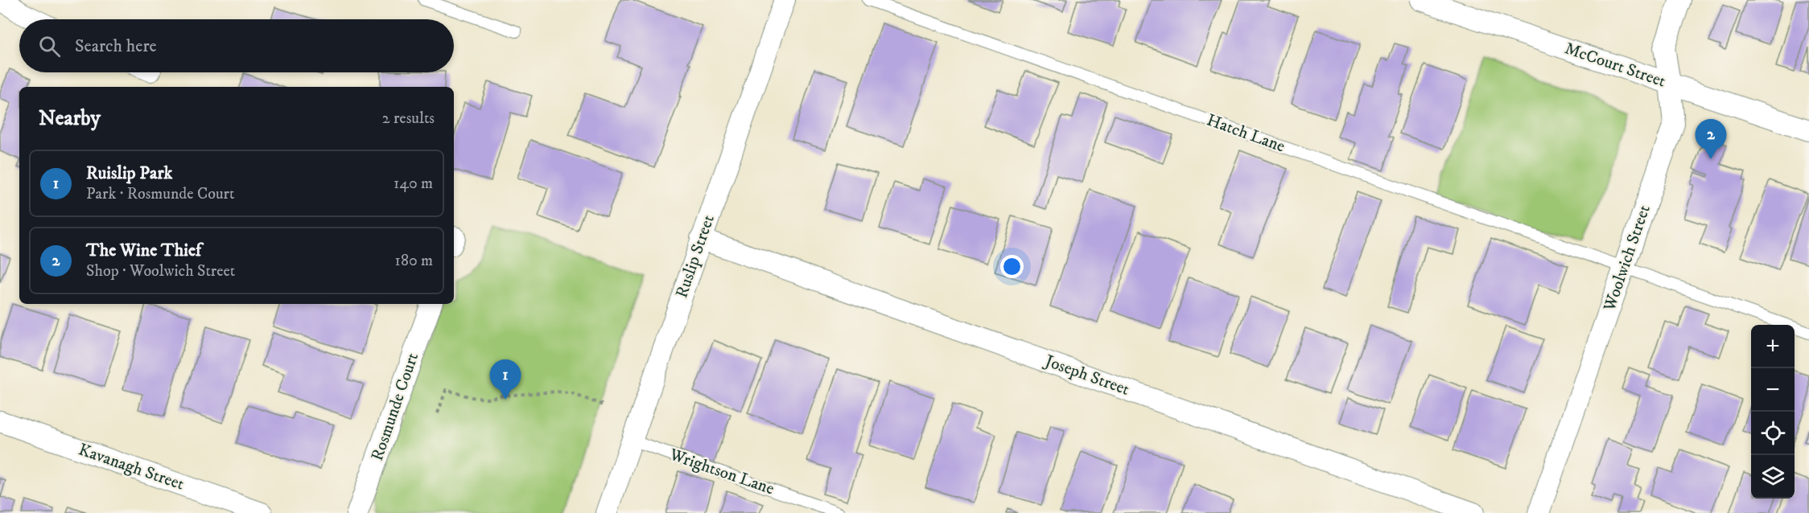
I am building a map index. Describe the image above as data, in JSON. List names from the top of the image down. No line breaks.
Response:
{"streets":{"street":["McCourt Street","Ruslip Street","Woolwich Street","Joseph Street","Rosmunde Court","Kavanagh Street"],"lane":["Hatch Lane","Wrightson Lane"]},"crossings":[["McCourt Street","Woolwich Street"],["Hatch Lane","Woolwich Street"],["Ruslip Street","Joseph Street"],["Ruslip Street","Wrightson Lane"]],"page":{"search":"Search here","heading":["Nearby","2 results"],"pins":["2","1"],"list":[{"mark":"1","name":"Ruislip Park","note":"Park · Rosmunde Court","value":"140 m"},{"mark":"2","name":"The Wine Thief","note":"Shop · Woolwich Street","value":"180 m"}],"map_buttons":["+","−"]}}
